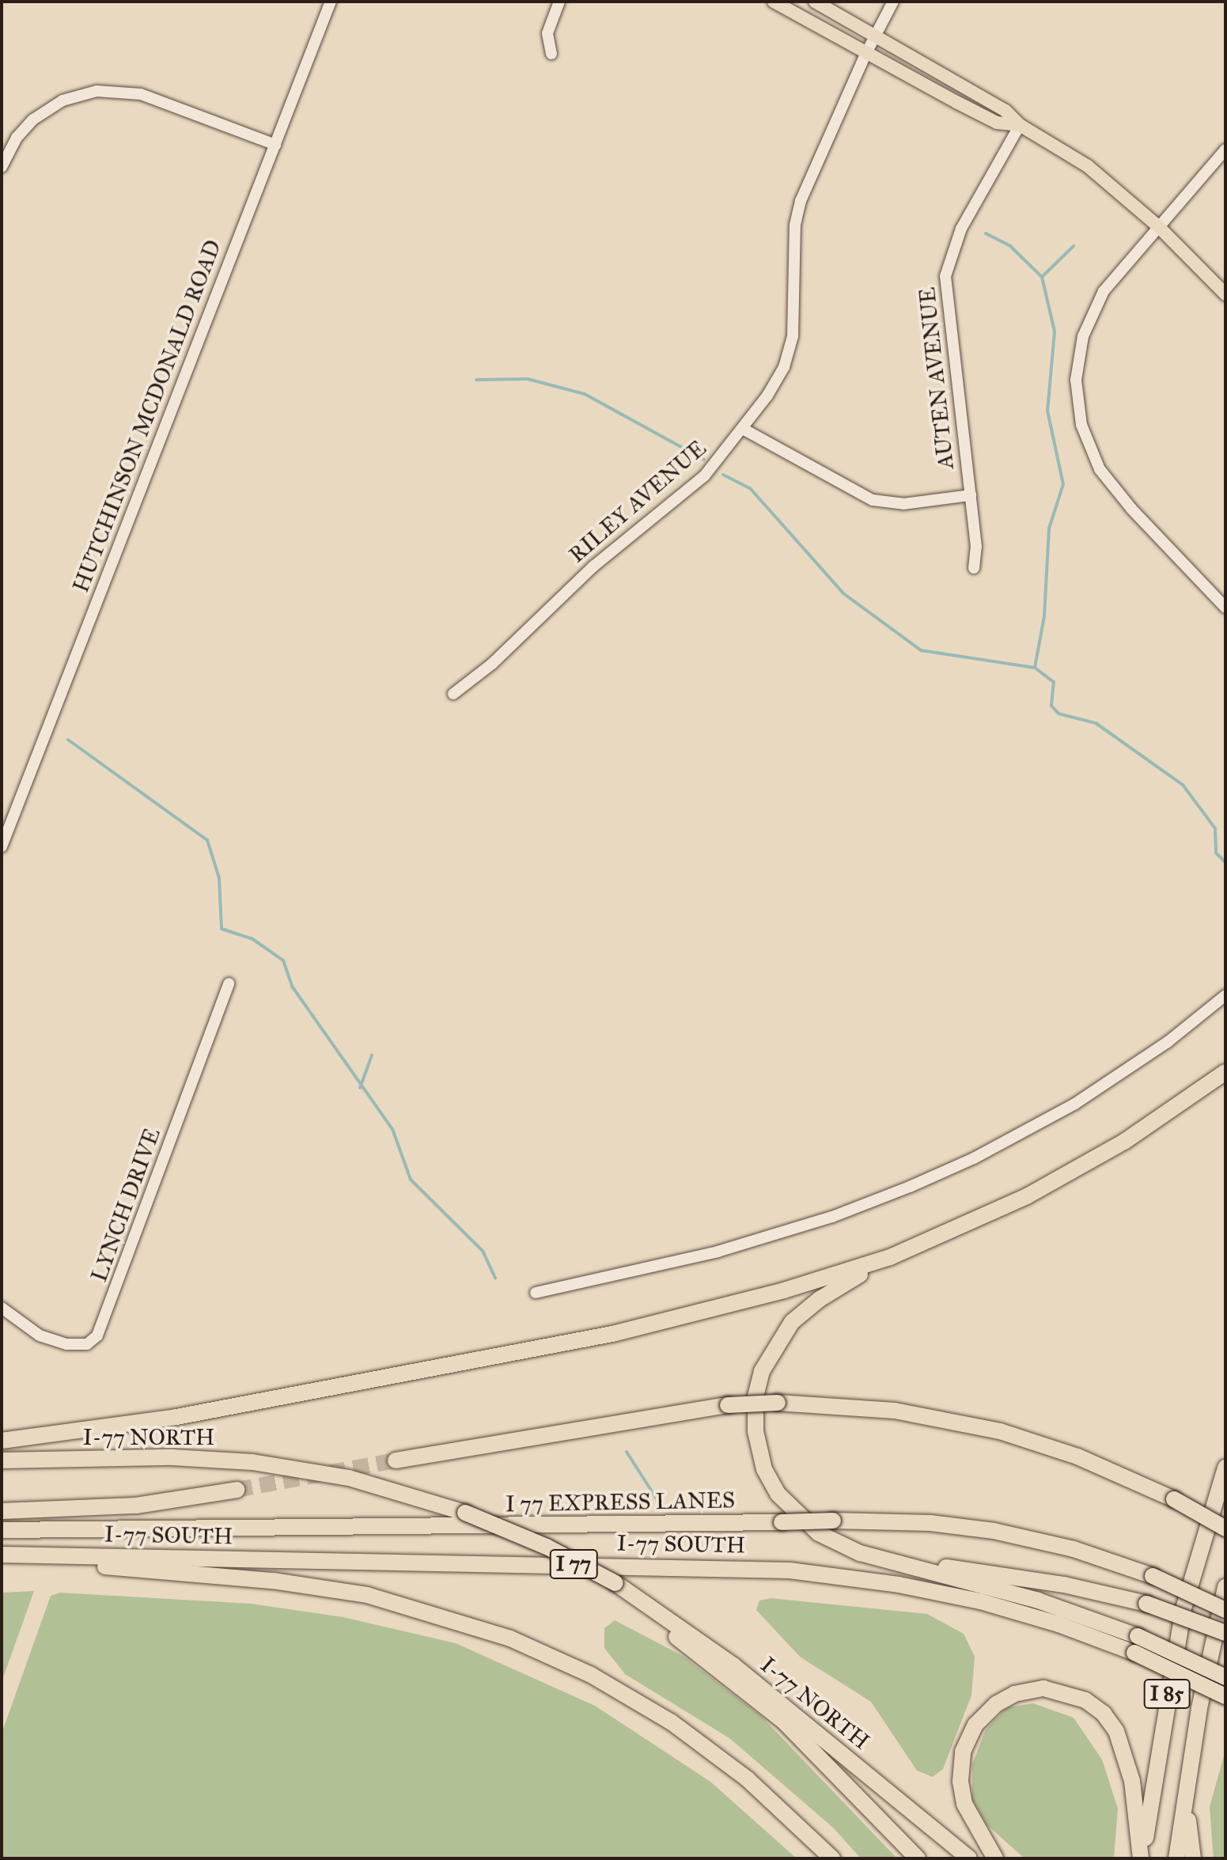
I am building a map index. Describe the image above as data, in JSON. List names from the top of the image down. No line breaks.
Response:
{"streets":{"highway":["I-77 NORTH","I 77 EXPRESS LANES","I-77 SOUTH","I 77","I 85"],"street":["AUTEN AVENUE","HUTCHINSON MCDONALD ROAD","RILEY AVENUE","LYNCH DRIVE"]}}
